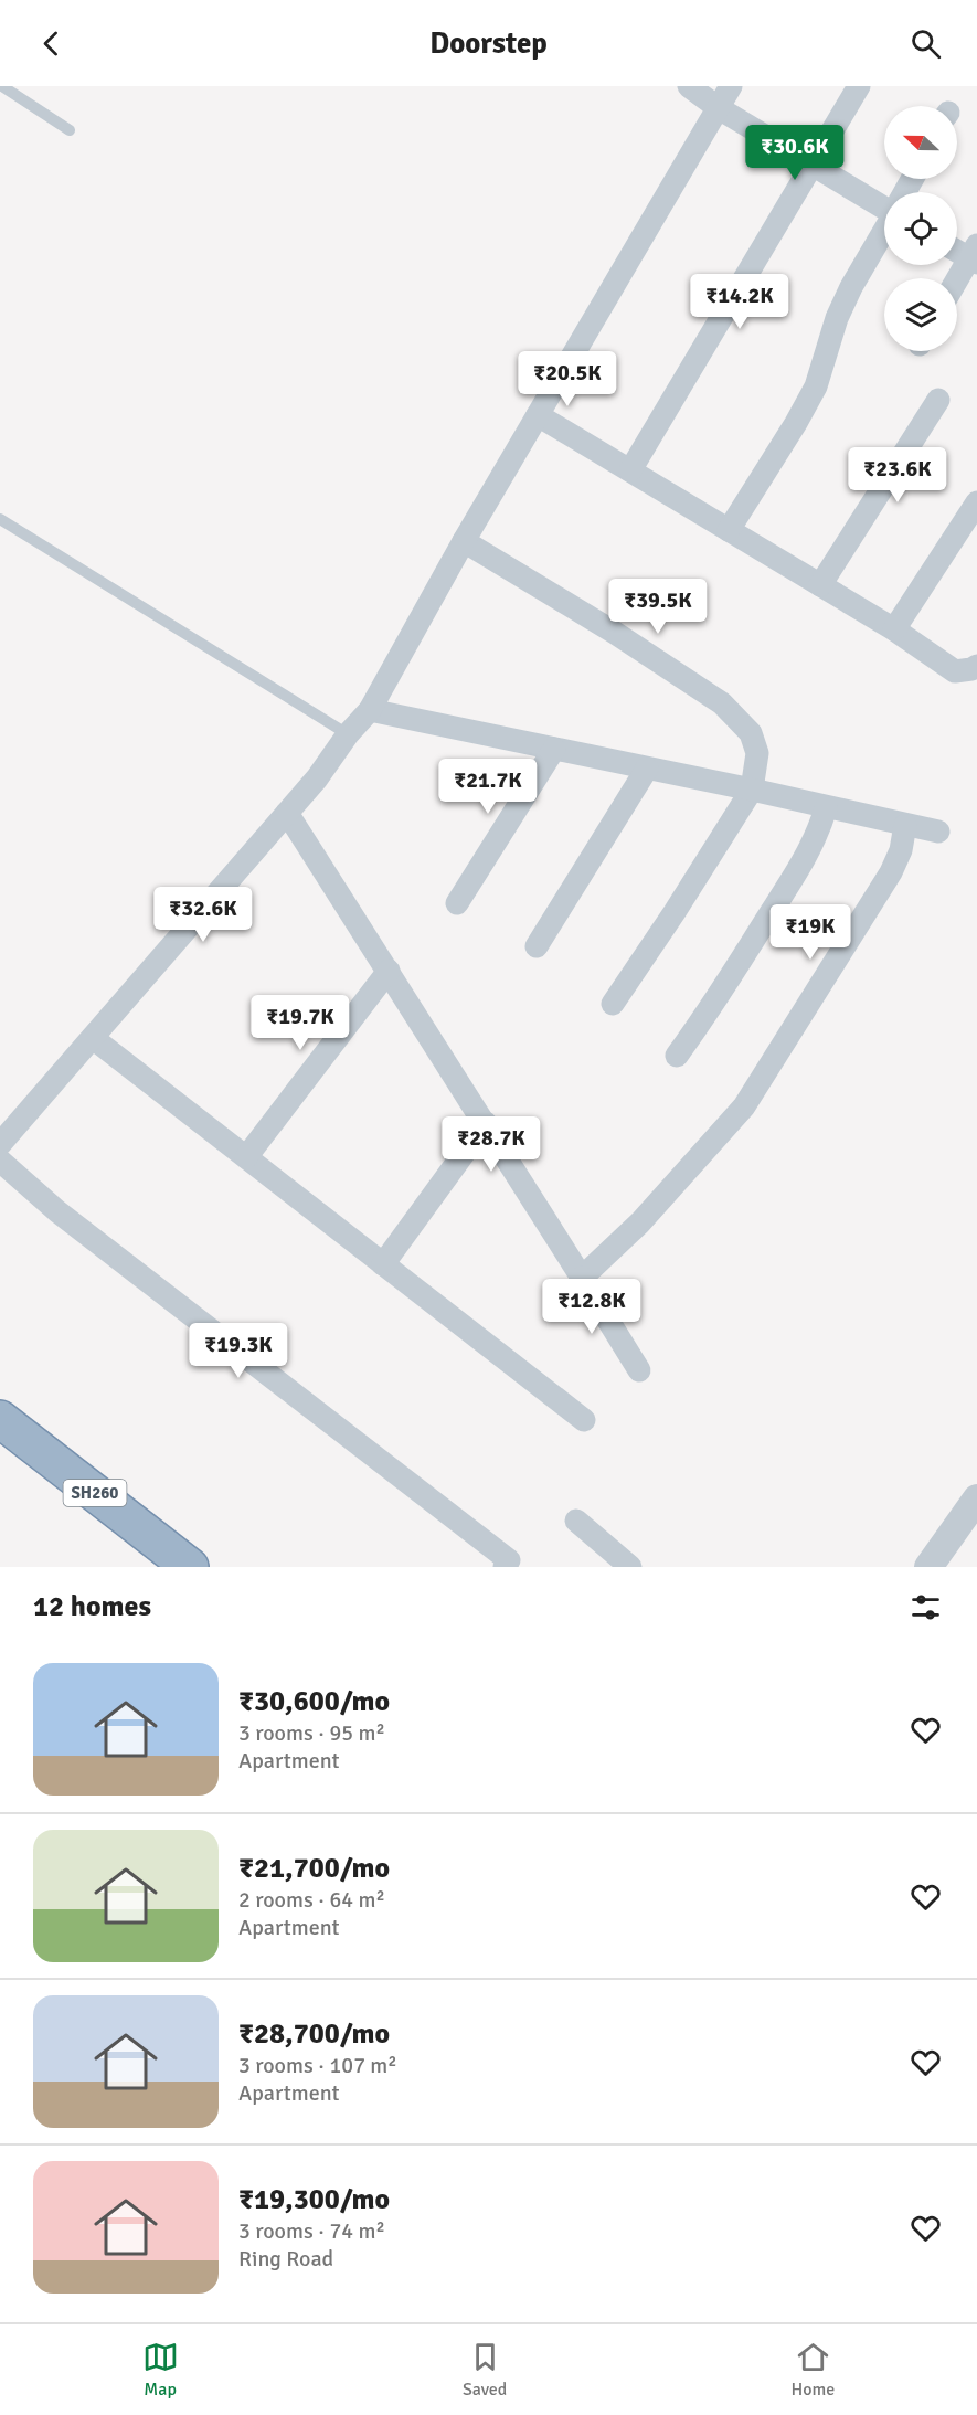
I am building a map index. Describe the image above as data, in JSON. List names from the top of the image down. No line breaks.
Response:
{"streets":{"highway":["SH260"]},"north":"left","page":{"header":"Doorstep","price":["₹30.6K","₹14.2K","₹20.5K","₹23.6K","₹39.5K","₹21.7K","₹32.6K","₹19K","₹19.7K","₹28.7K","₹12.8K","₹19.3K"],"heading":"12 homes","list":[{"name":"₹30,600/mo","note":"3 rooms · 95 m² · Apartment"},{"name":"₹21,700/mo","note":"2 rooms · 64 m² · Apartment"},{"name":"₹28,700/mo","note":"3 rooms · 107 m² · Apartment"},{"name":"₹19,300/mo","note":"3 rooms · 74 m² · Ring Road"}],"tabs":["Map","Saved","Home"]}}
